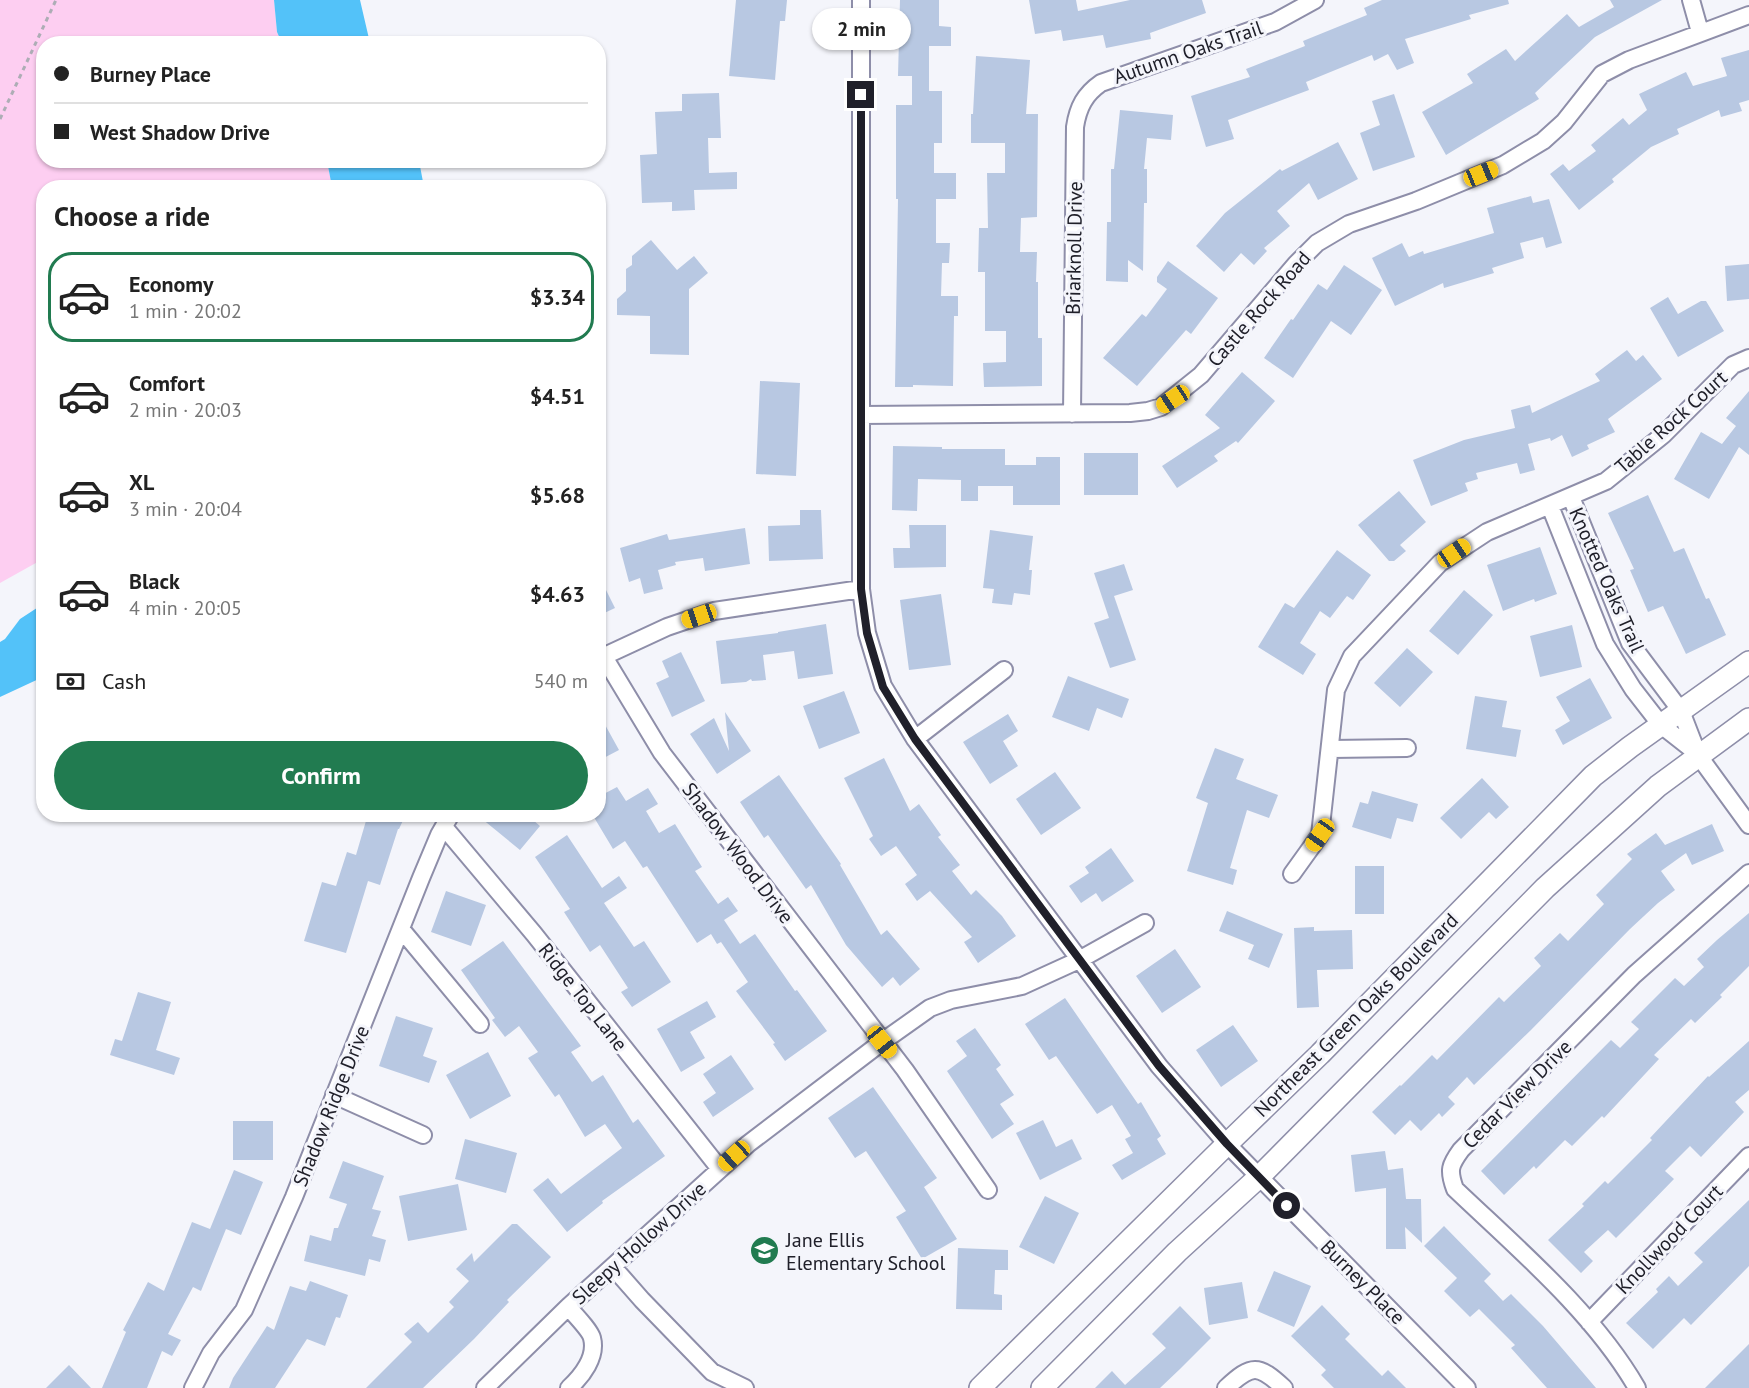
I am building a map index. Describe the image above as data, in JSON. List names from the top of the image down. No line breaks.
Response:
{"streets":{"main road":["Northeast Green Oaks Boulevard"],"street":["Autumn Oaks Trail","Briarknoll Drive","Castle Rock Road","Table Rock Court","Knotted Oaks Trail","Shadow Wood Drive","Ridge Top Lane","Cedar View Drive","Shadow Ridge Drive","Knollwood Court","Sleepy Hollow Drive","Burney Place"]},"crossings":[["Autumn Oaks Trail","Briarknoll Drive"],["Briarknoll Drive","Castle Rock Road"],["Castle Rock Road","Burney Place"],["Table Rock Court","Knotted Oaks Trail"],["Knotted Oaks Trail","Northeast Green Oaks Boulevard"],["Shadow Wood Drive","Sleepy Hollow Drive"],["Ridge Top Lane","Sleepy Hollow Drive"],["Northeast Green Oaks Boulevard","Burney Place"],["Cedar View Drive","Knollwood Court"],["Sleepy Hollow Drive","Burney Place"]],"places":{"school or university":["Jane Ellis Elementary School"]},"page":{"bubble":"2 min","banner":["Burney Place","West Shadow Drive"],"heading":"Choose a ride","list":[{"name":"Economy","note":"1 min · 20:02","value":"$3.34"},{"name":"Comfort","note":"2 min · 20:03","value":"$4.51"},{"name":"XL","note":"3 min · 20:04","value":"$5.68"},{"name":"Black","note":"4 min · 20:05","value":"$4.63"}],"pay":["Cash","540 m"],"buttons":"Confirm"}}
